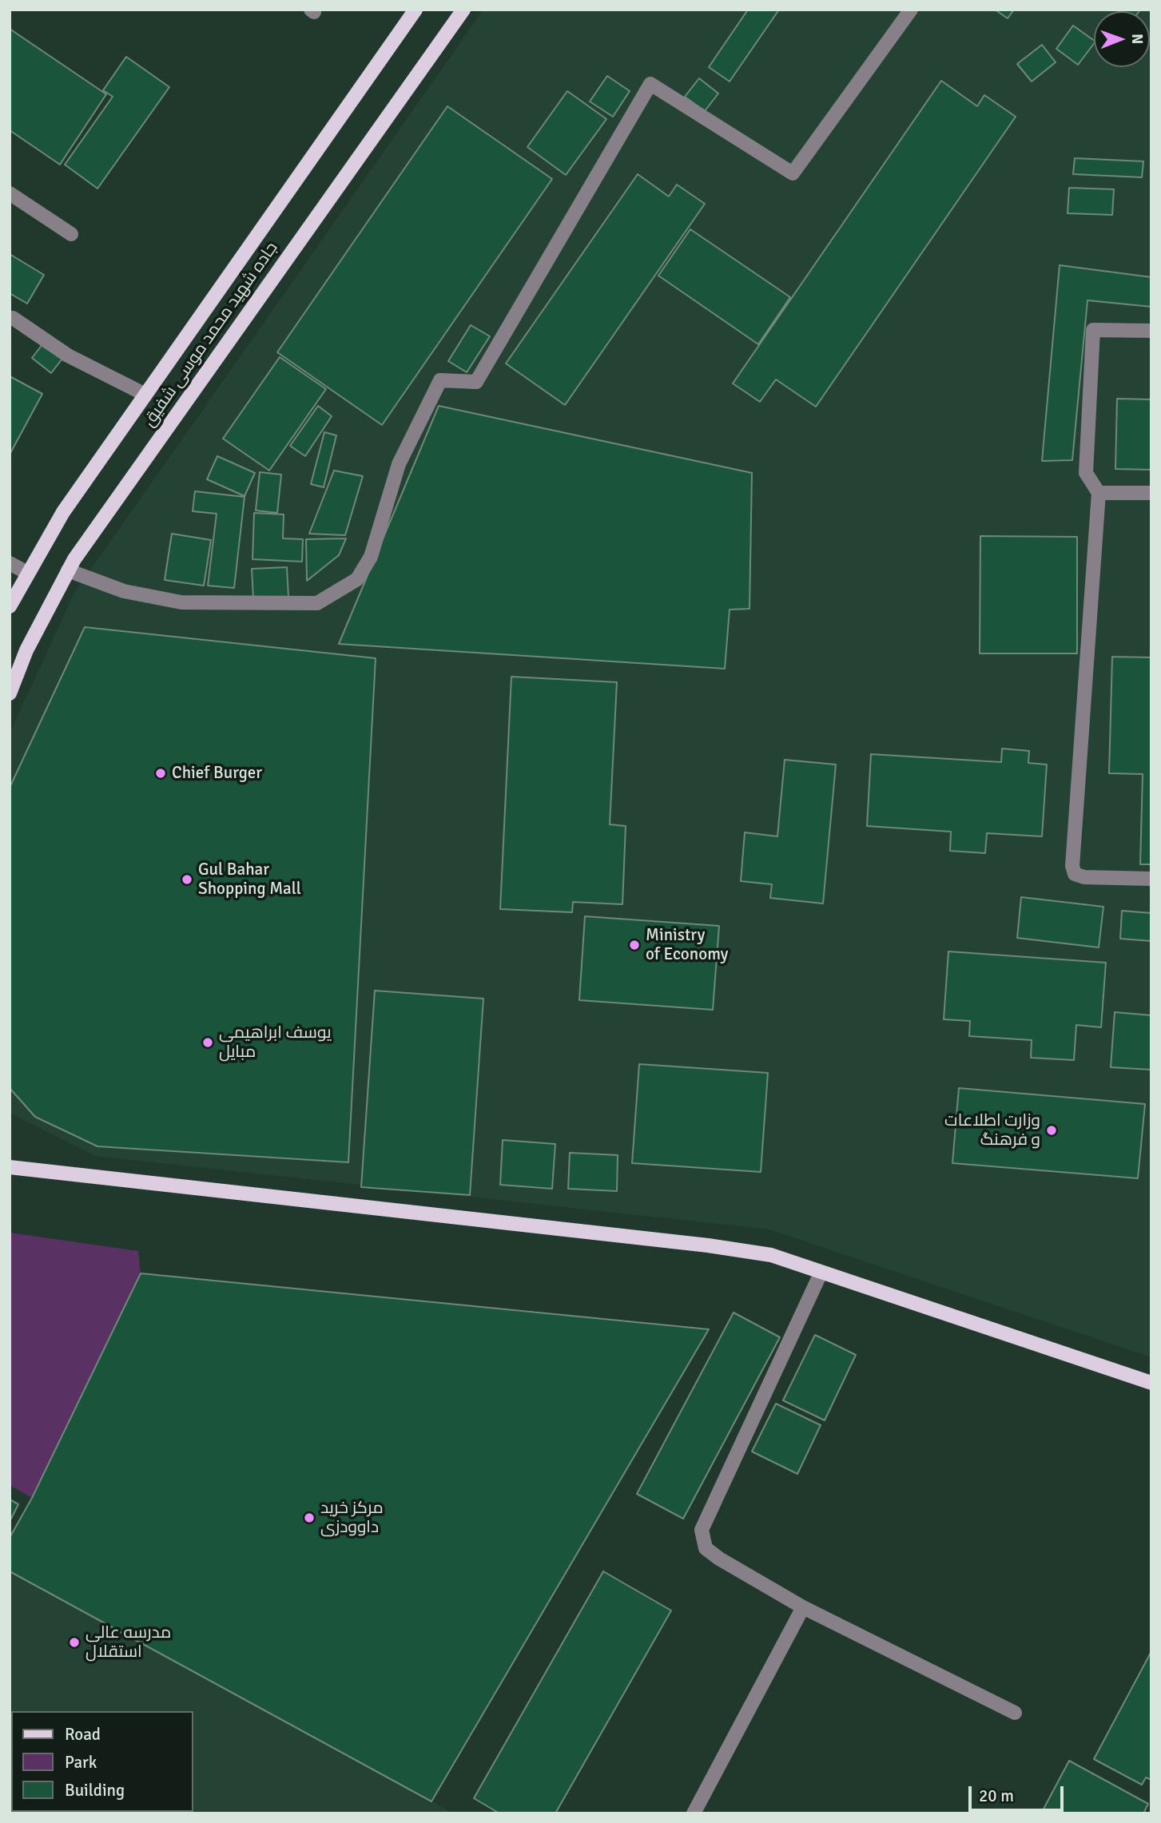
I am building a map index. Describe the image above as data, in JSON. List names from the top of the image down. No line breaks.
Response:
{"streets":{"main road":["جاده شهید محمد موسی شفیق"]},"places":["Chief Burger","Gul Bahar Shopping Mall","Ministry of Economy","یوسف ابراهیمی مبایل","وزارت اطلاعات و فرهنگ","مرکز خرید داوودزی","مدرسه عالی استقلال"],"legend":["Road","Park","Building"],"scale_bar":"20 m","north":"right"}
